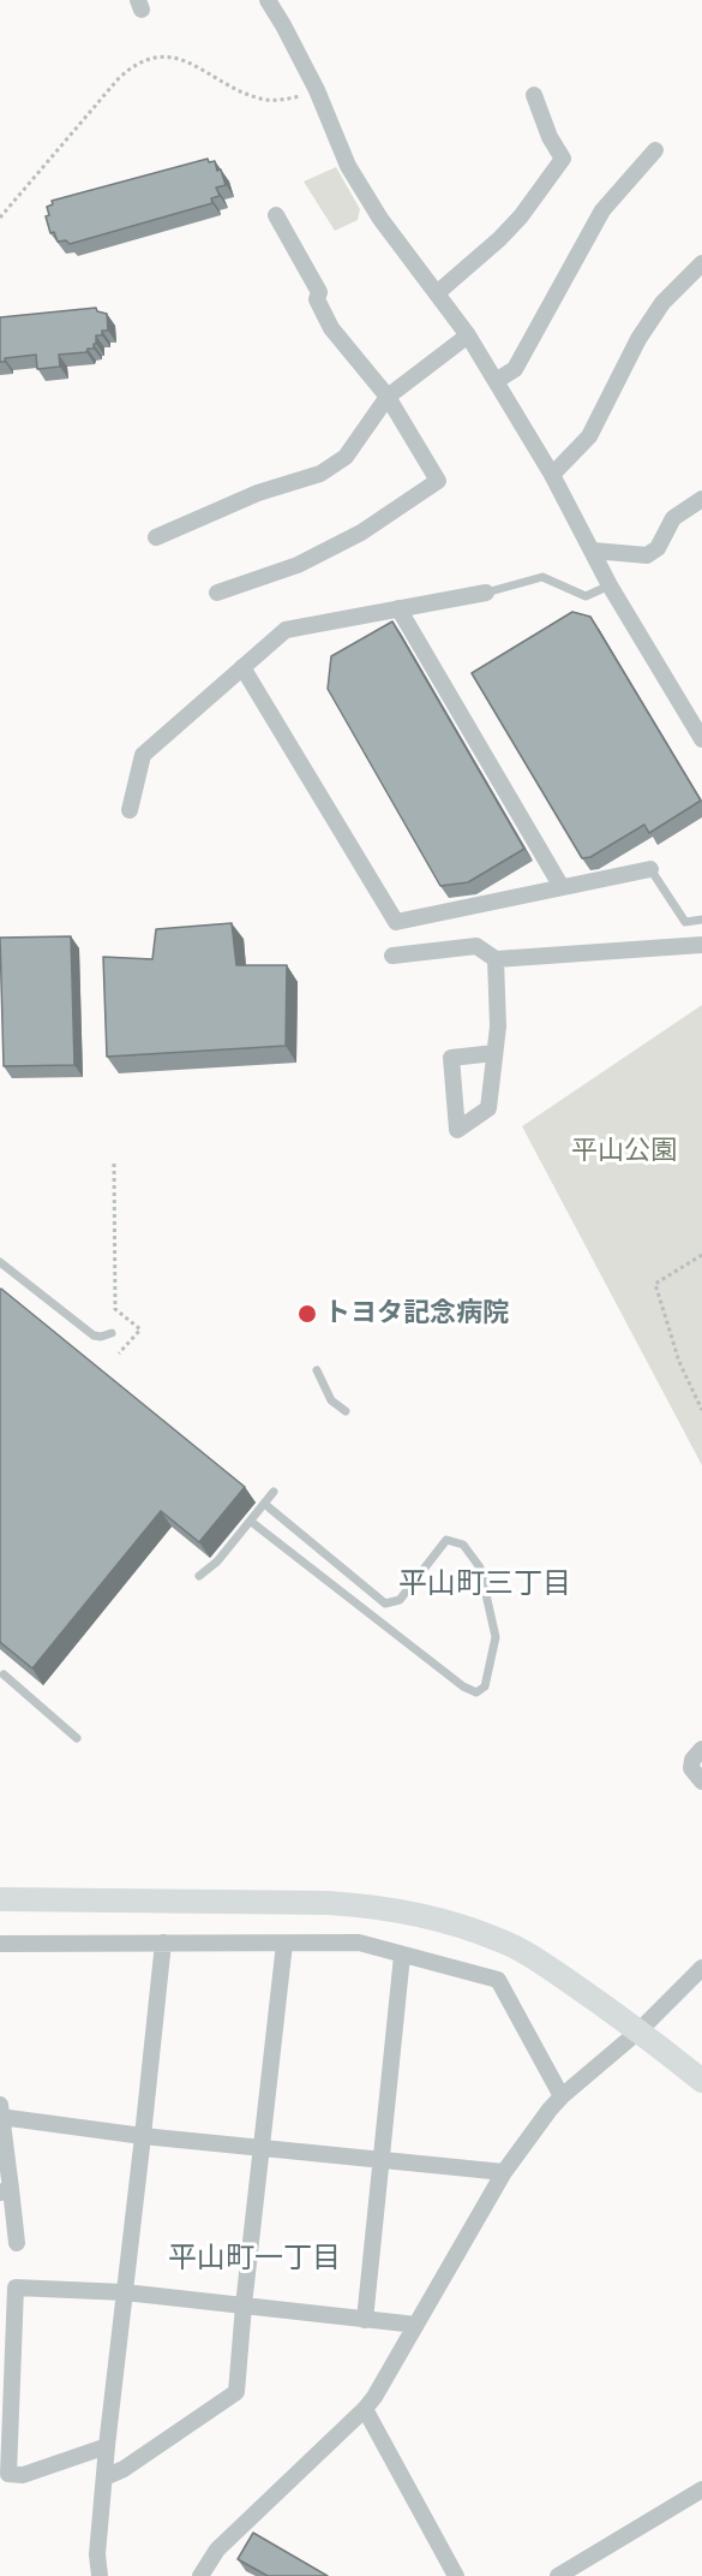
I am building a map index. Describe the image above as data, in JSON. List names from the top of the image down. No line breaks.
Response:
{"districts":["平山町三丁目","平山町一丁目"],"parks":["平山公園"],"places":["トヨタ記念病院"]}
